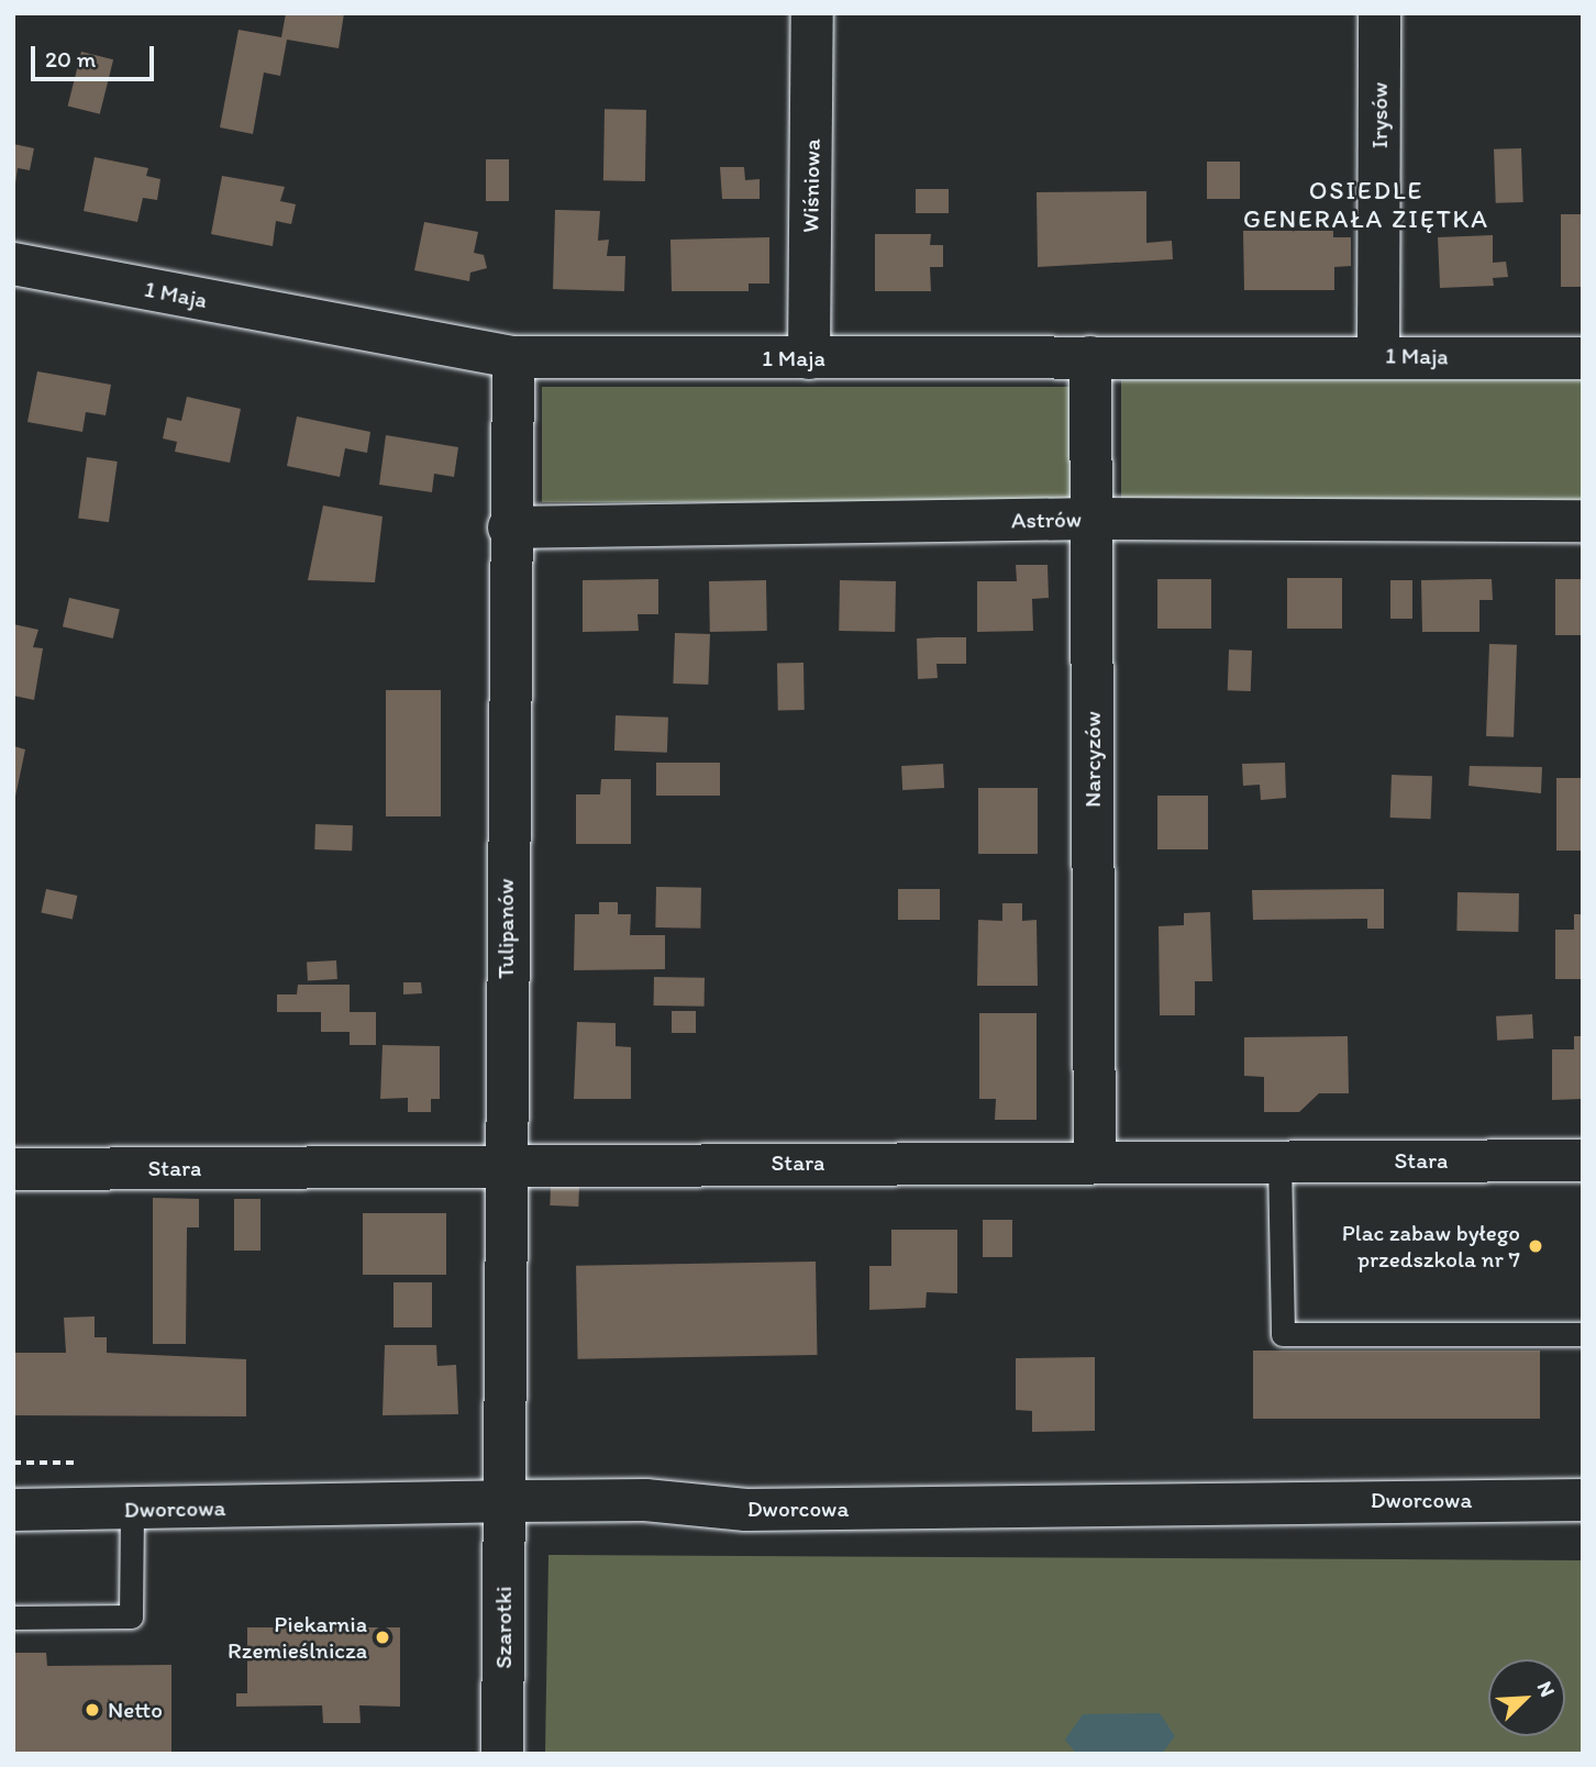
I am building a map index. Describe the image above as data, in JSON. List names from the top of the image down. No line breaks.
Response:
{"streets":{"street":["Irysów","Wiśniowa","1 Maja","Astrów","Narcyzów","Tulipanów","Stara","Dworcowa","Szarotki"]},"crossings":[["Irysów","1 Maja"],["Wiśniowa","1 Maja"],["1 Maja","Narcyzów"],["1 Maja","Tulipanów"],["Astrów","Narcyzów"],["Astrów","Tulipanów"],["Narcyzów","Stara"],["Tulipanów","Stara"],["Tulipanów","Dworcowa"],["Tulipanów","Szarotki"],["Dworcowa","Szarotki"]],"districts":["OSIEDLE GENERAŁA ZIĘTKA"],"places":["Plac zabaw byłego przedszkola nr 7","Piekarnia Rzemieślnicza","Netto"],"scale_bar":"20 m","north":"top right"}
